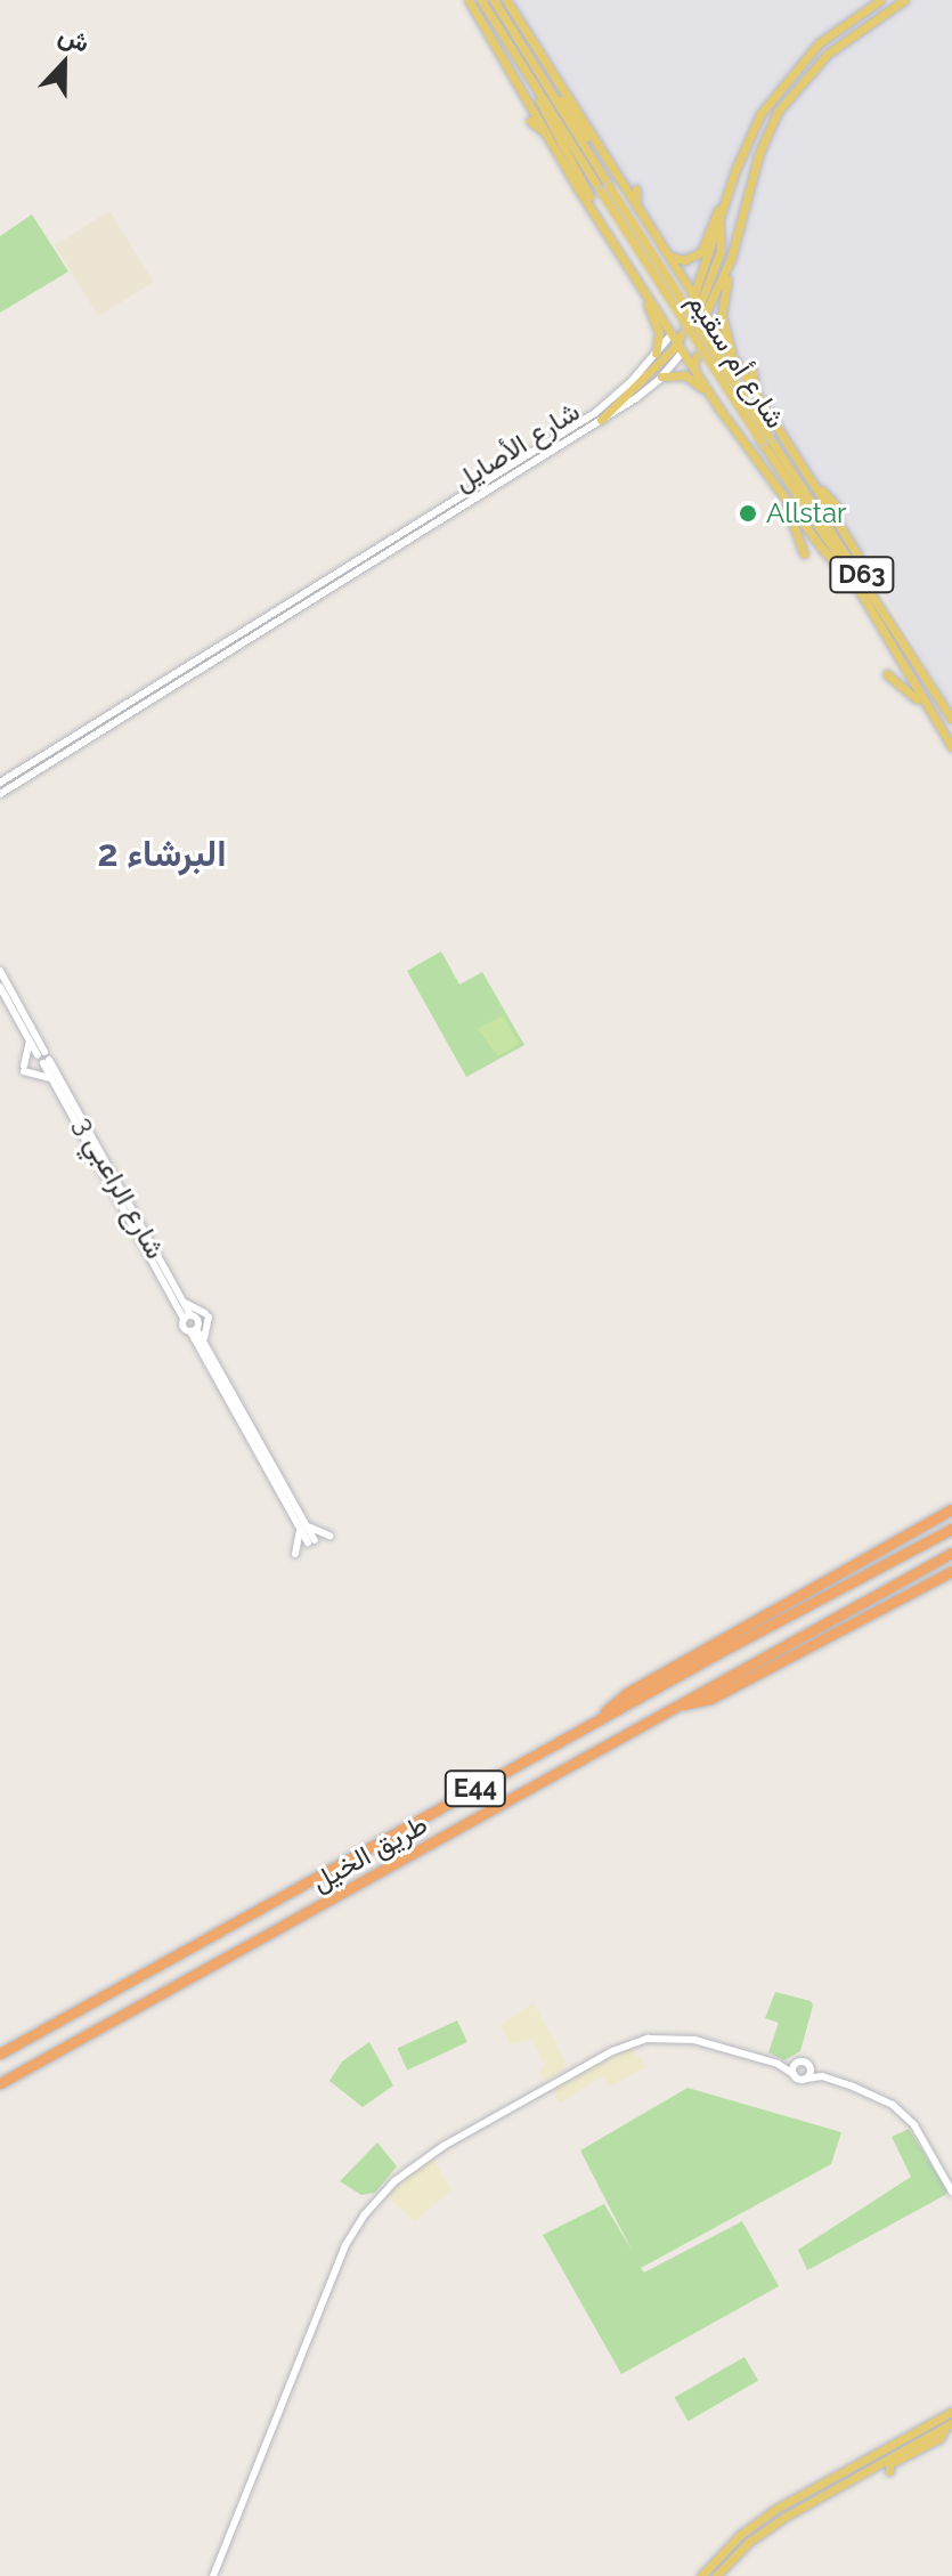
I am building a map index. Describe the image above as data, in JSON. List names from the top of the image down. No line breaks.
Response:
{"streets":{"highway":["E44","طريق الخيل"],"main road":["شارع أم سقيم","شارع الأصايل","D63"],"street":["شارع الراعبي 3"]},"districts":["البرشاء 2"],"places":["Allstar"],"north":"top"}
